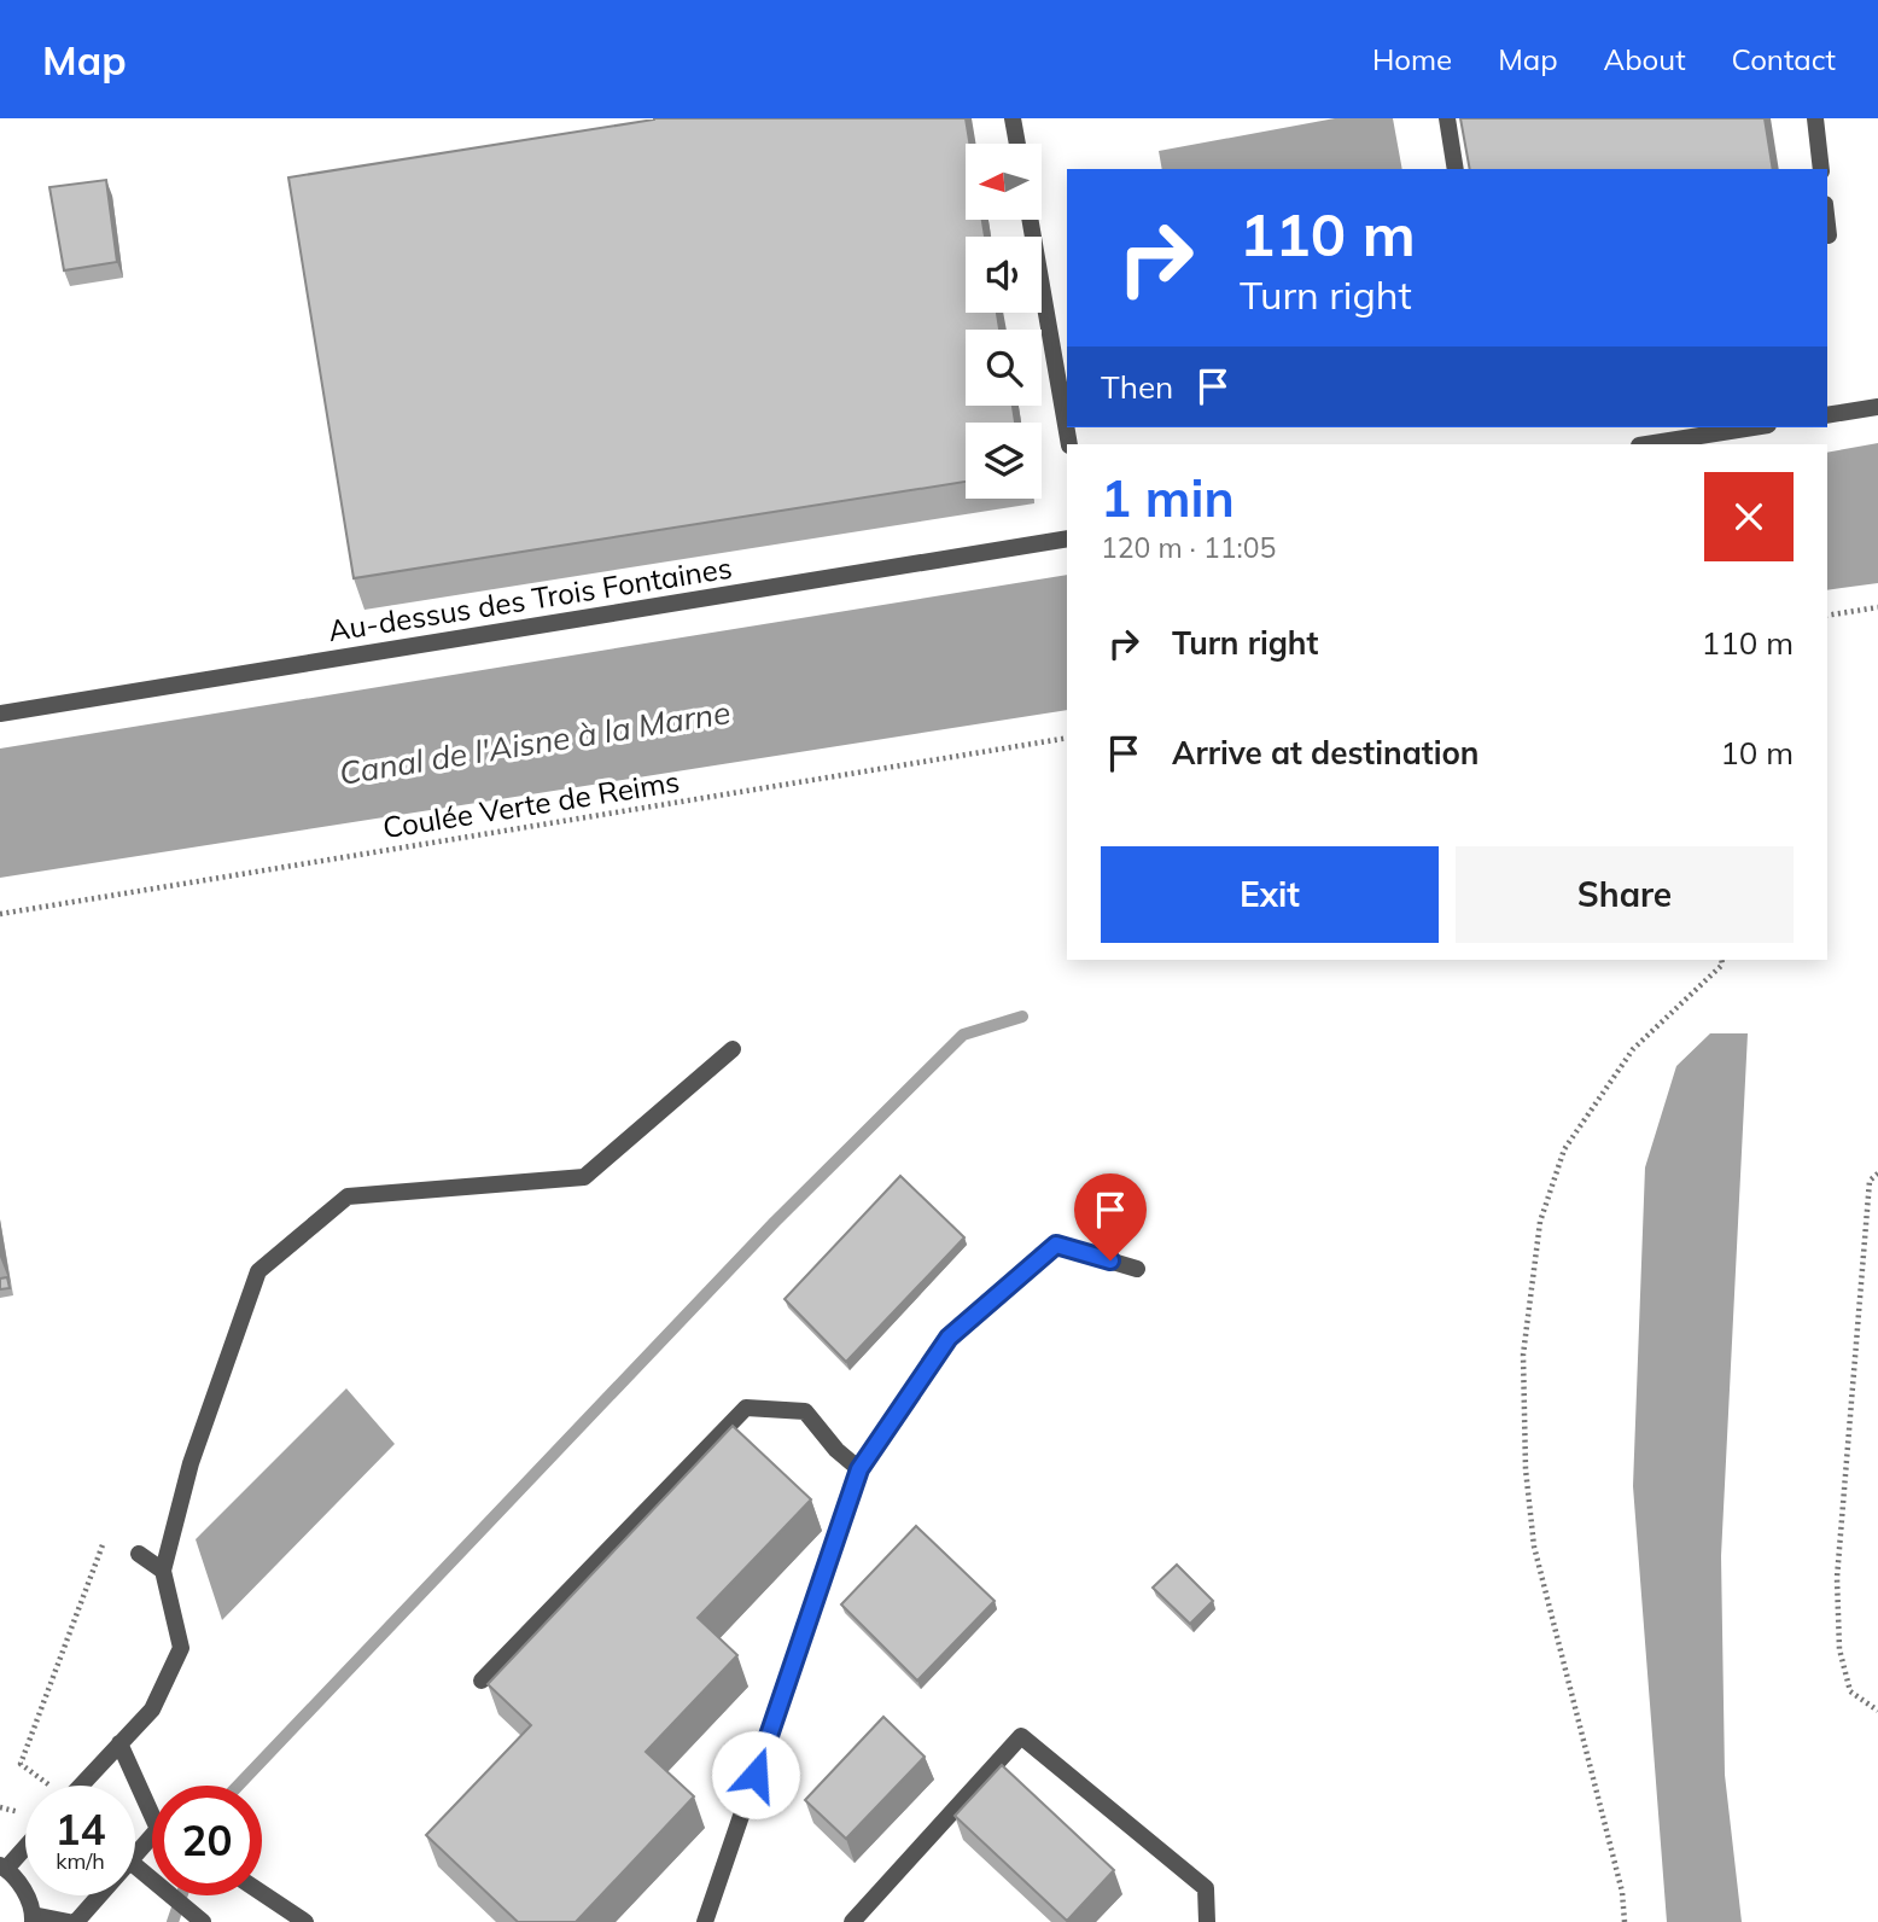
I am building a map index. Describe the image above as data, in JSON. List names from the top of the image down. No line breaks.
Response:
{"streets":{"street":["Au-dessus des Trois Fontaines"],"path":["Coulée Verte de Reims"]},"water":["Canal de l'Aisne à la Marne"],"north":"left","page":{"header":"Map","nav":["Home","Map","About","Contact"],"turn":["110 m","Turn right"],"then":"Then","heading":["1 min","120 m · 11:05"],"list":[{"name":"Turn right","value":"110 m"},{"name":"Arrive at destination","value":"10 m"}],"buttons":["Exit","Share"],"speed":"14 km/h","limit":"20"}}
